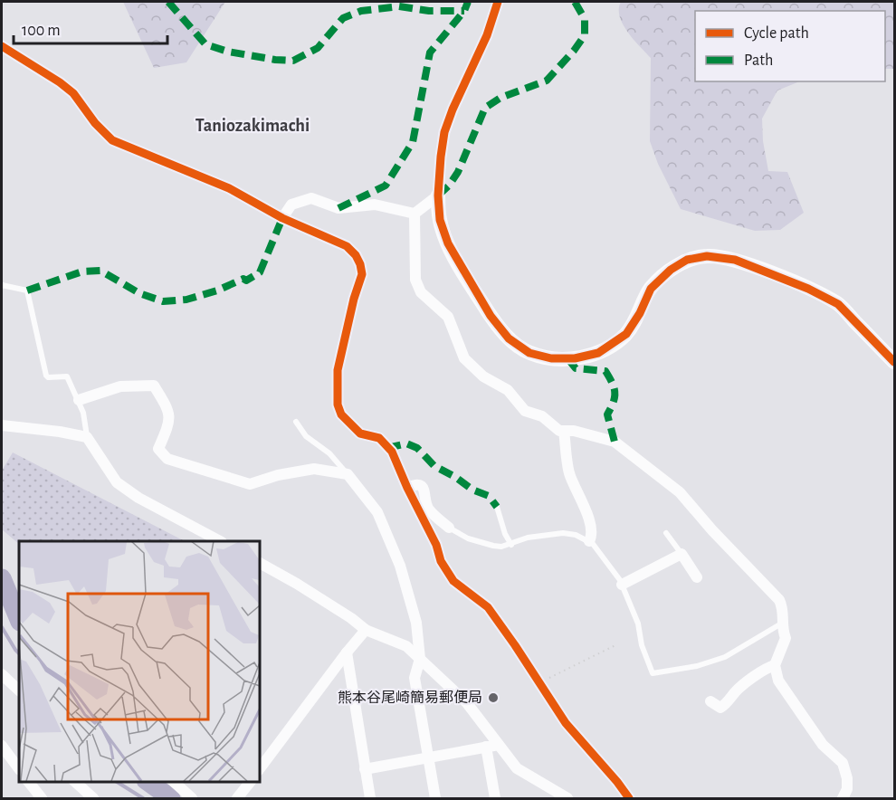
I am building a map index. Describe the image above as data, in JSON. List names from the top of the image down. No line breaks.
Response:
{"districts":["Taniozakimachi"],"places":["熊本谷尾崎簡易郵便局"],"legend":["Cycle path","Path"],"scale_bar":"100 m"}
